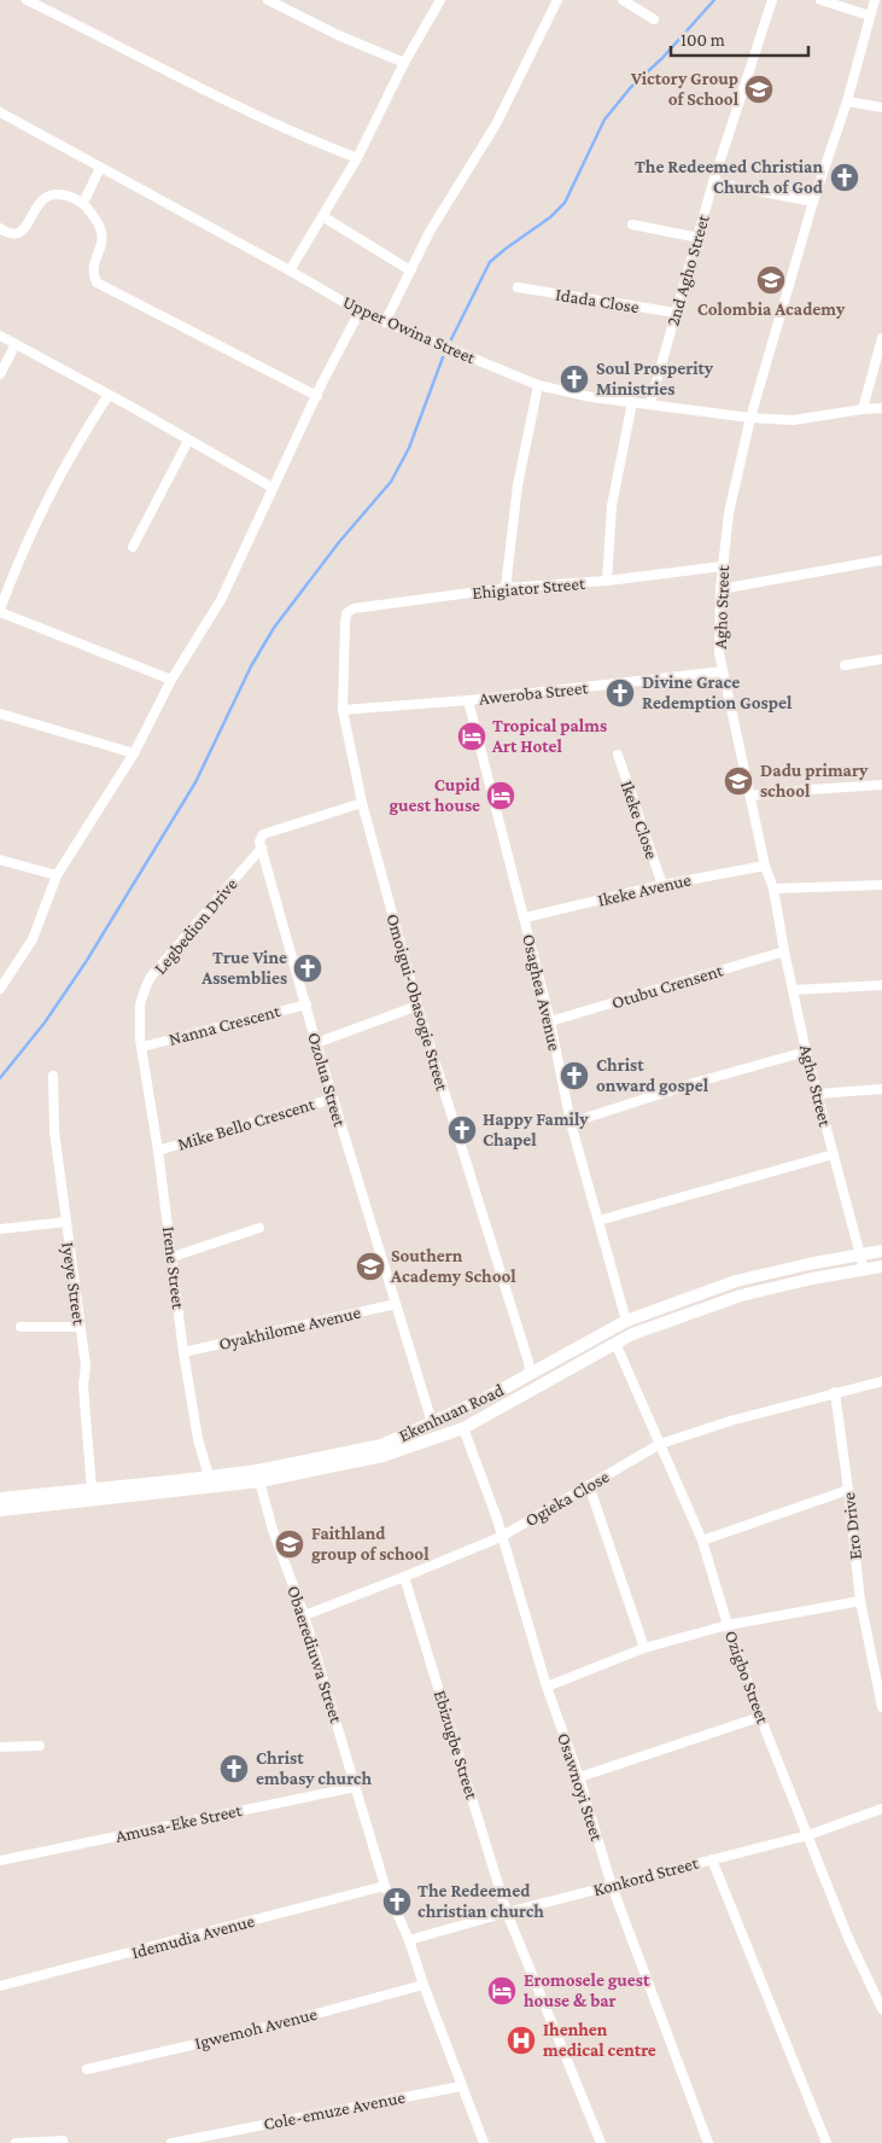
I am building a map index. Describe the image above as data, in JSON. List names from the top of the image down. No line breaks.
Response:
{"streets":{"main road":["Ekenhuan Road"],"street":["2nd Agho Street","Idada Close","Upper Owina Street","Ehigiator Street","Agho Street","Aweroba Street","Ikeke Close","Ikeke Avenue","Legbedion Drive","Otubu Crensent","Osaghea Avenue","Omoigui-Obasogie Street","Nanna Crescent","Ozolua Street","Mike Bello Crescent","Irene Street","Iyeye Street","Oyakhilome Avenue","Ogieka Close","Ero Drive","Obaerediuwa Street","Ozigbo Street","Ebizugbe Street","Osawnoyi Steet","Amusa-Eke Street","Konkord Street","Idemudia Avenue","Igwemoh Avenue","Cole-emuze Avenue"]},"crossings":[["2nd Agho Street","Idada Close"],["2nd Agho Street","Upper Owina Street"],["Upper Owina Street","Agho Street"],["Ehigiator Street","Agho Street"],["Ehigiator Street","Omoigui-Obasogie Street"],["Agho Street","Aweroba Street"],["Agho Street","Ikeke Avenue"],["Agho Street","Otubu Crensent"],["Agho Street","Ekenhuan Road"],["Aweroba Street","Osaghea Avenue"],["Aweroba Street","Omoigui-Obasogie Street"],["Ikeke Close","Ikeke Avenue"],["Ikeke Avenue","Osaghea Avenue"],["Legbedion Drive","Nanna Crescent"],["Legbedion Drive","Ozolua Street"],["Legbedion Drive","Irene Street"],["Otubu Crensent","Osaghea Avenue"],["Osaghea Avenue","Ekenhuan Road"],["Omoigui-Obasogie Street","Ekenhuan Road"],["Nanna Crescent","Ozolua Street"],["Nanna Crescent","Irene Street"],["Ozolua Street","Mike Bello Crescent"],["Ozolua Street","Oyakhilome Avenue"],["Ozolua Street","Ekenhuan Road"],["Mike Bello Crescent","Irene Street"],["Irene Street","Oyakhilome Avenue"],["Irene Street","Ekenhuan Road"],["Iyeye Street","Ekenhuan Road"],["Ekenhuan Road","Obaerediuwa Street"],["Ekenhuan Road","Ozigbo Street"],["Ekenhuan Road","Osawnoyi Steet"],["Ogieka Close","Ero Drive"],["Ogieka Close","Obaerediuwa Street"],["Ogieka Close","Ozigbo Street"],["Ogieka Close","Ebizugbe Street"],["Ogieka Close","Osawnoyi Steet"],["Obaerediuwa Street","Amusa-Eke Street"],["Obaerediuwa Street","Konkord Street"],["Obaerediuwa Street","Idemudia Avenue"],["Obaerediuwa Street","Igwemoh Avenue"],["Obaerediuwa Street","Cole-emuze Avenue"],["Ozigbo Street","Konkord Street"],["Ebizugbe Street","Konkord Street"],["Osawnoyi Steet","Konkord Street"]],"places":{"school or university":["Victory Group of School","Colombia Academy","Dadu primary school","Southern Academy School","Faithland group of school"],"church":["The Redeemed Christian Church of God","Soul Prosperity Ministries","Divine Grace Redemption Gospel","True Vine Assemblies","Christ onward gospel","Happy Family Chapel","Christ embasy church","The Redeemed christian church"],"hotel":["Tropical palms Art Hotel","Cupid guest house","Eromosele guest house & bar"],"hospital":["Ihenhen medical centre"]},"scale_bar":"100 m"}
